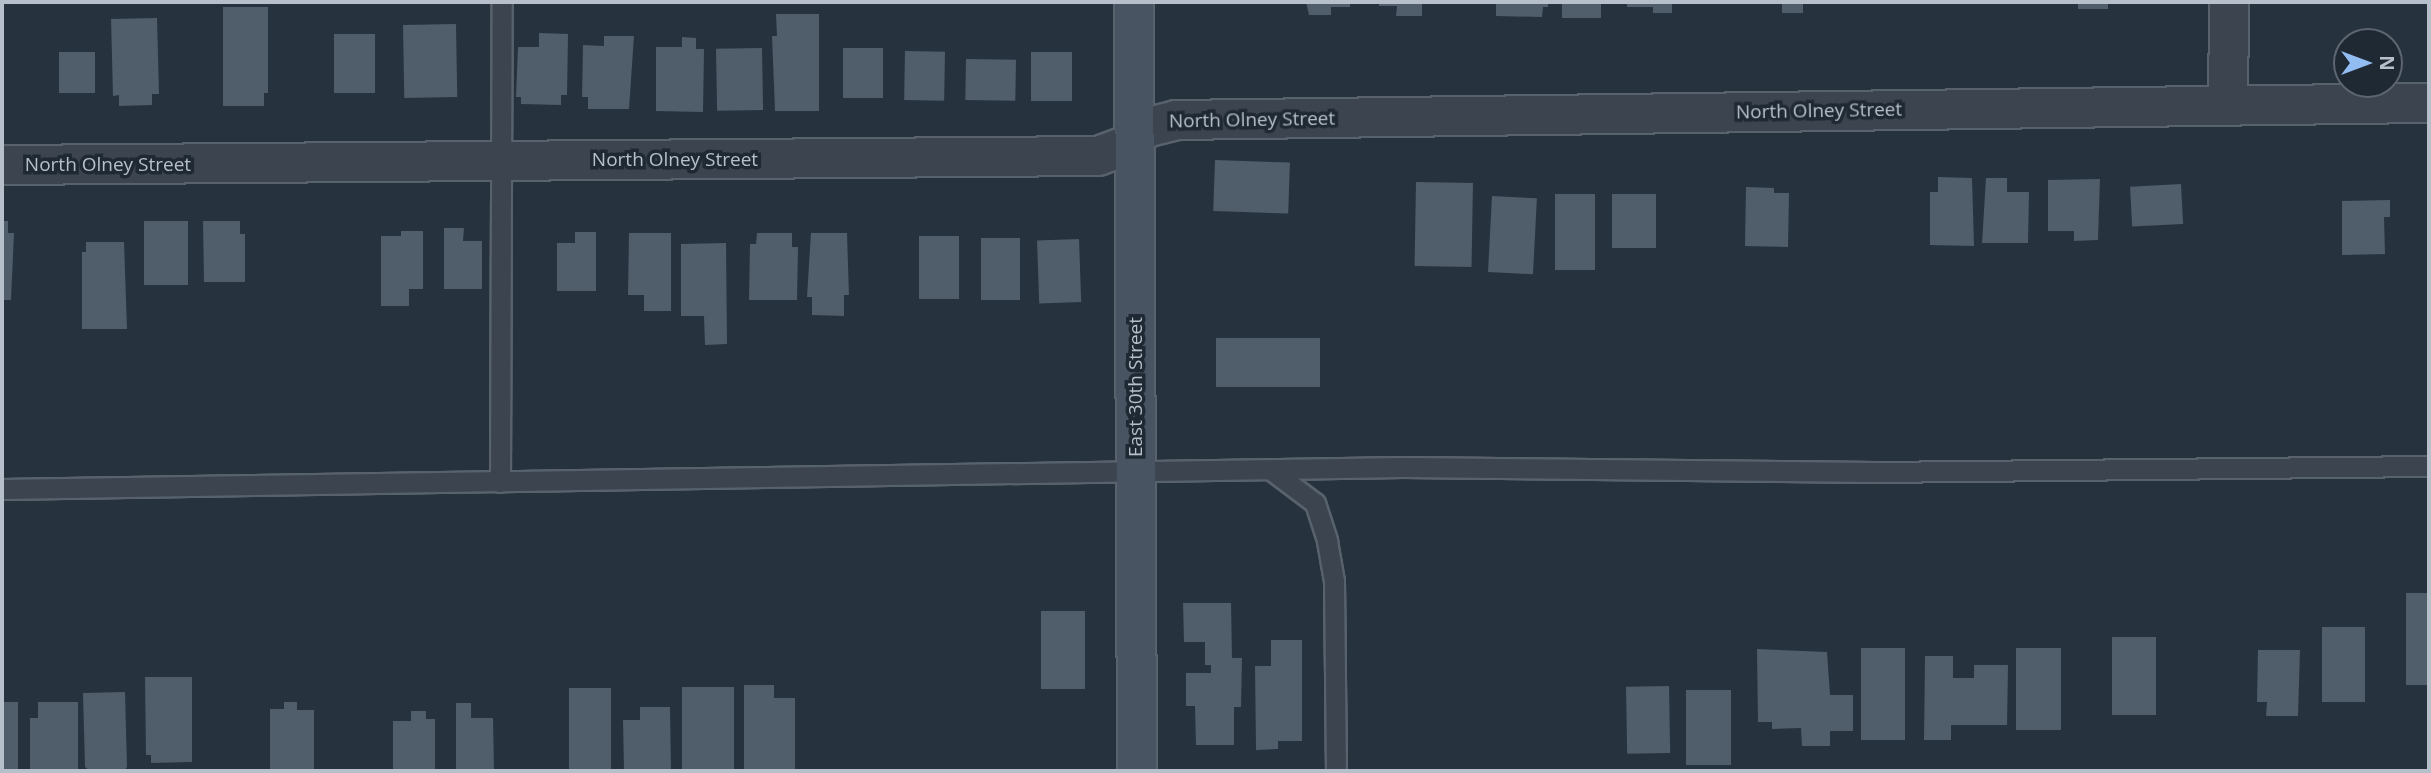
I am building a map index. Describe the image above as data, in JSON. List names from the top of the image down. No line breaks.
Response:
{"streets":{"main road":["East 30th Street"],"street":["North Olney Street"]},"crossings":[["North Olney Street","East 30th Street"]],"north":"right"}
